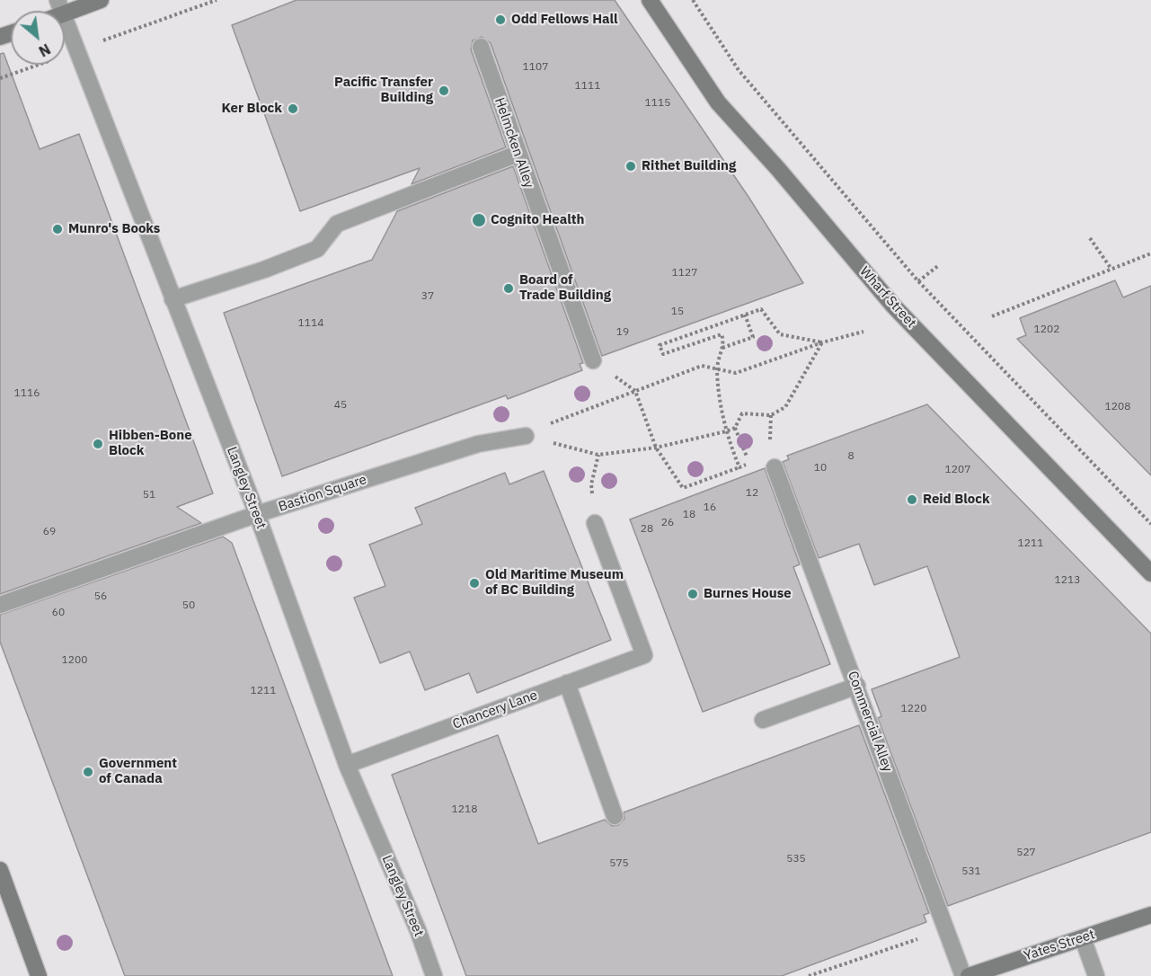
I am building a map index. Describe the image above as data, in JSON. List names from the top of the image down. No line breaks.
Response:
{"streets":{"main road":["Wharf Street","Yates Street"],"street":["Helmcken Alley","Langley Street","Bastion Square","Chancery Lane","Commercial Alley"]},"crossings":[["Langley Street","Bastion Square"],["Langley Street","Chancery Lane"]],"places":["Odd Fellows Hall","Pacific Transfer Building","Ker Block","Rithet Building","Cognito Health","Munro's Books","Board of Trade Building","Hibben-Bone Block","Reid Block","Old Maritime Museum of BC Building","Burnes House","Government of Canada"],"house_numbers":["1107","1111","1115","1127","37","15","1114","1202","19","1116","45","1208","8","10","1207","12","51","16","18","26","28","69","1211","1213","56","50","60","1200","1211","1220","1218","527","535","575","531"],"north":"bottom right"}
